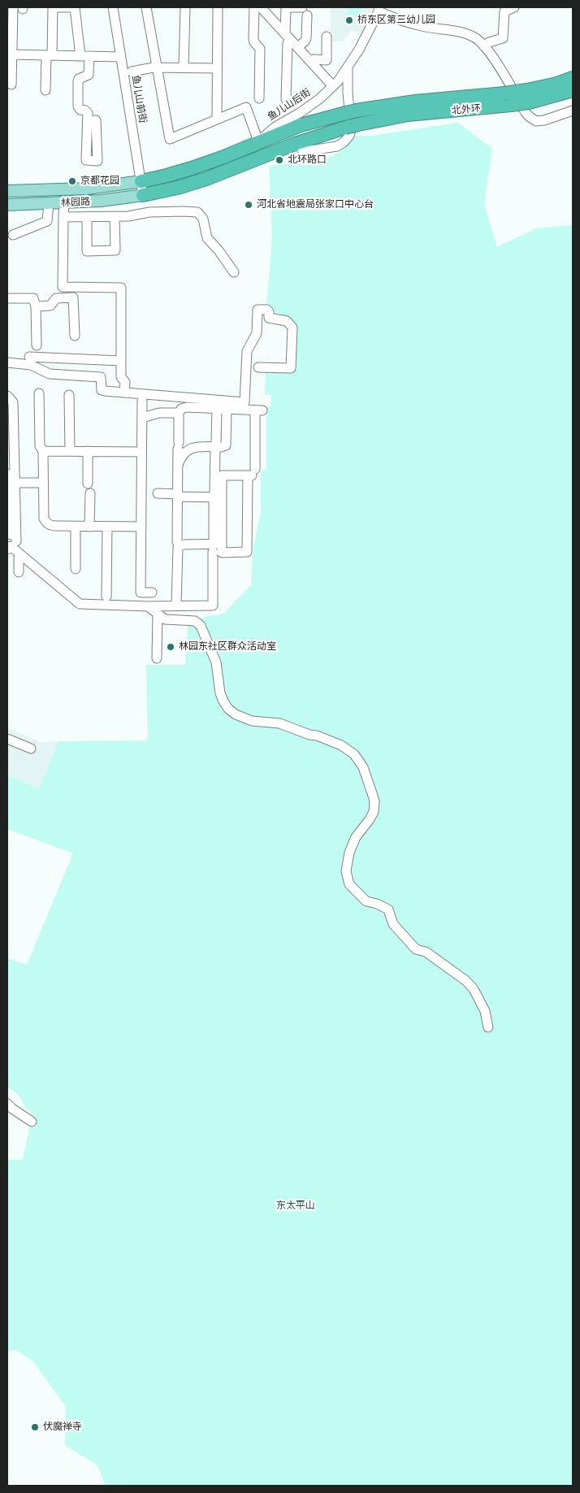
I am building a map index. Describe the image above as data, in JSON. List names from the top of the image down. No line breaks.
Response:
{"streets":{"highway":["北外环"],"main road":["林园路"],"street":["鱼儿山前街","鱼儿山后街"]},"crossings":[["鱼儿山前街","林园路"]],"parks":["东太平山"],"places":["桥东区第三幼儿园","北环路口","京都花园","河北省地震局张家口中心台","林园东社区群众活动室","伏魔禅寺"]}
